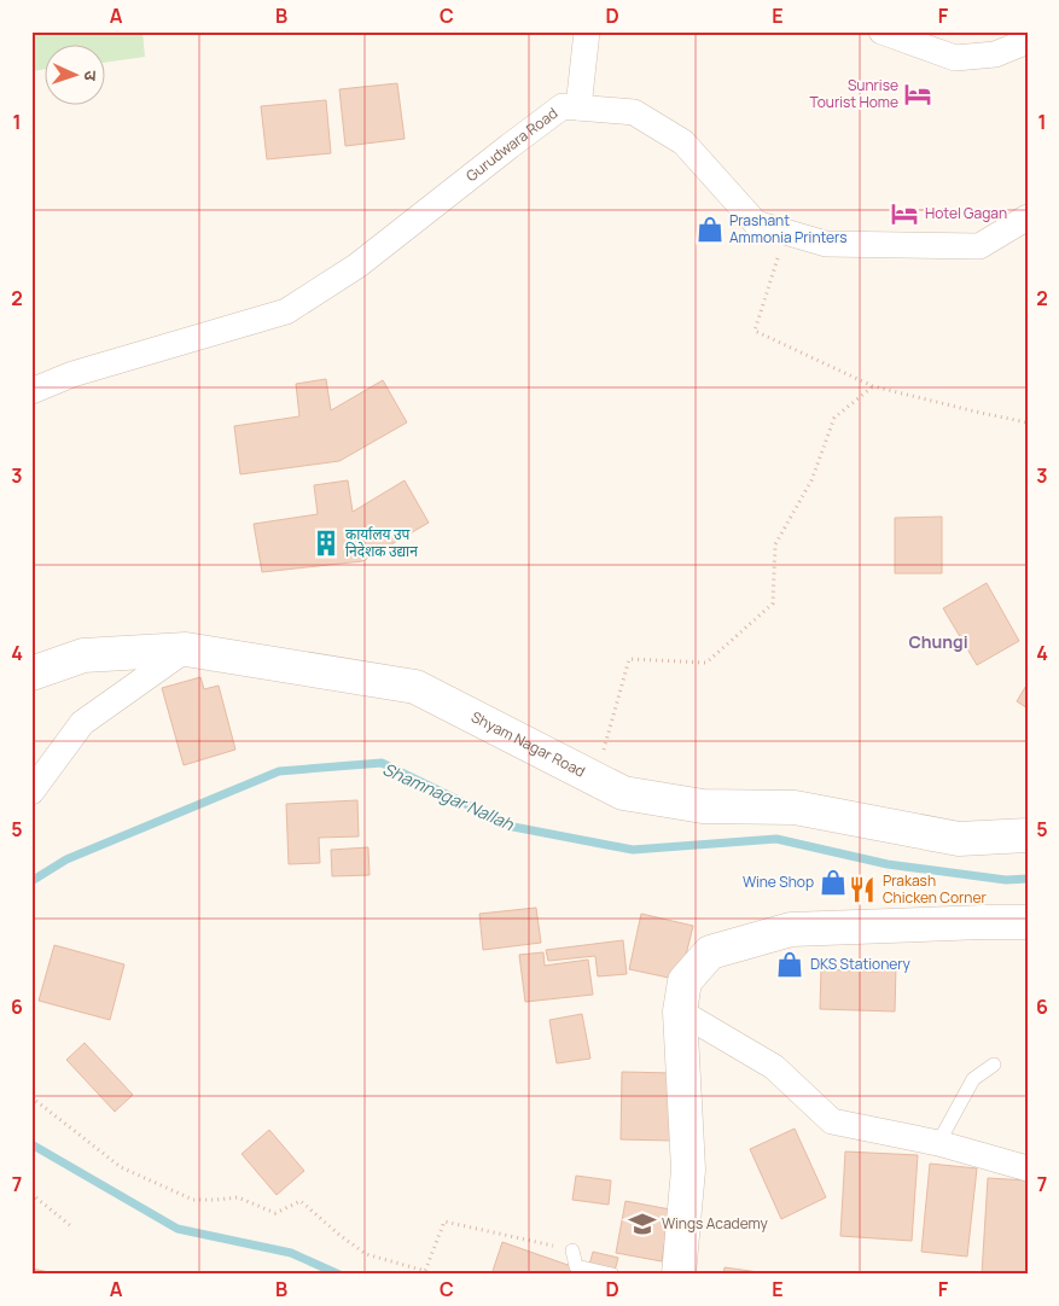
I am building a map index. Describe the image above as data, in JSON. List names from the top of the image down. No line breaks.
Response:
{"streets":{"street":["Gurudwara Road","Shyam Nagar Road"]},"districts":["Chungi"],"water":["Shamnagar Nallah"],"places":{"hotel":["Sunrise Tourist Home","Hotel Gagan"],"shop":["Prashant Ammonia Printers","Wine Shop","DKS Stationery"],"building":["कार्यालय उप निदेशक उद्यान"],"restaurant":["Prakash Chicken Corner"],"school or university":["Wings Academy"]},"north":"right","grid":{"columns":["A","B","C","D","E","F"],"rows":["1","2","3","4","5","6","7"]}}
